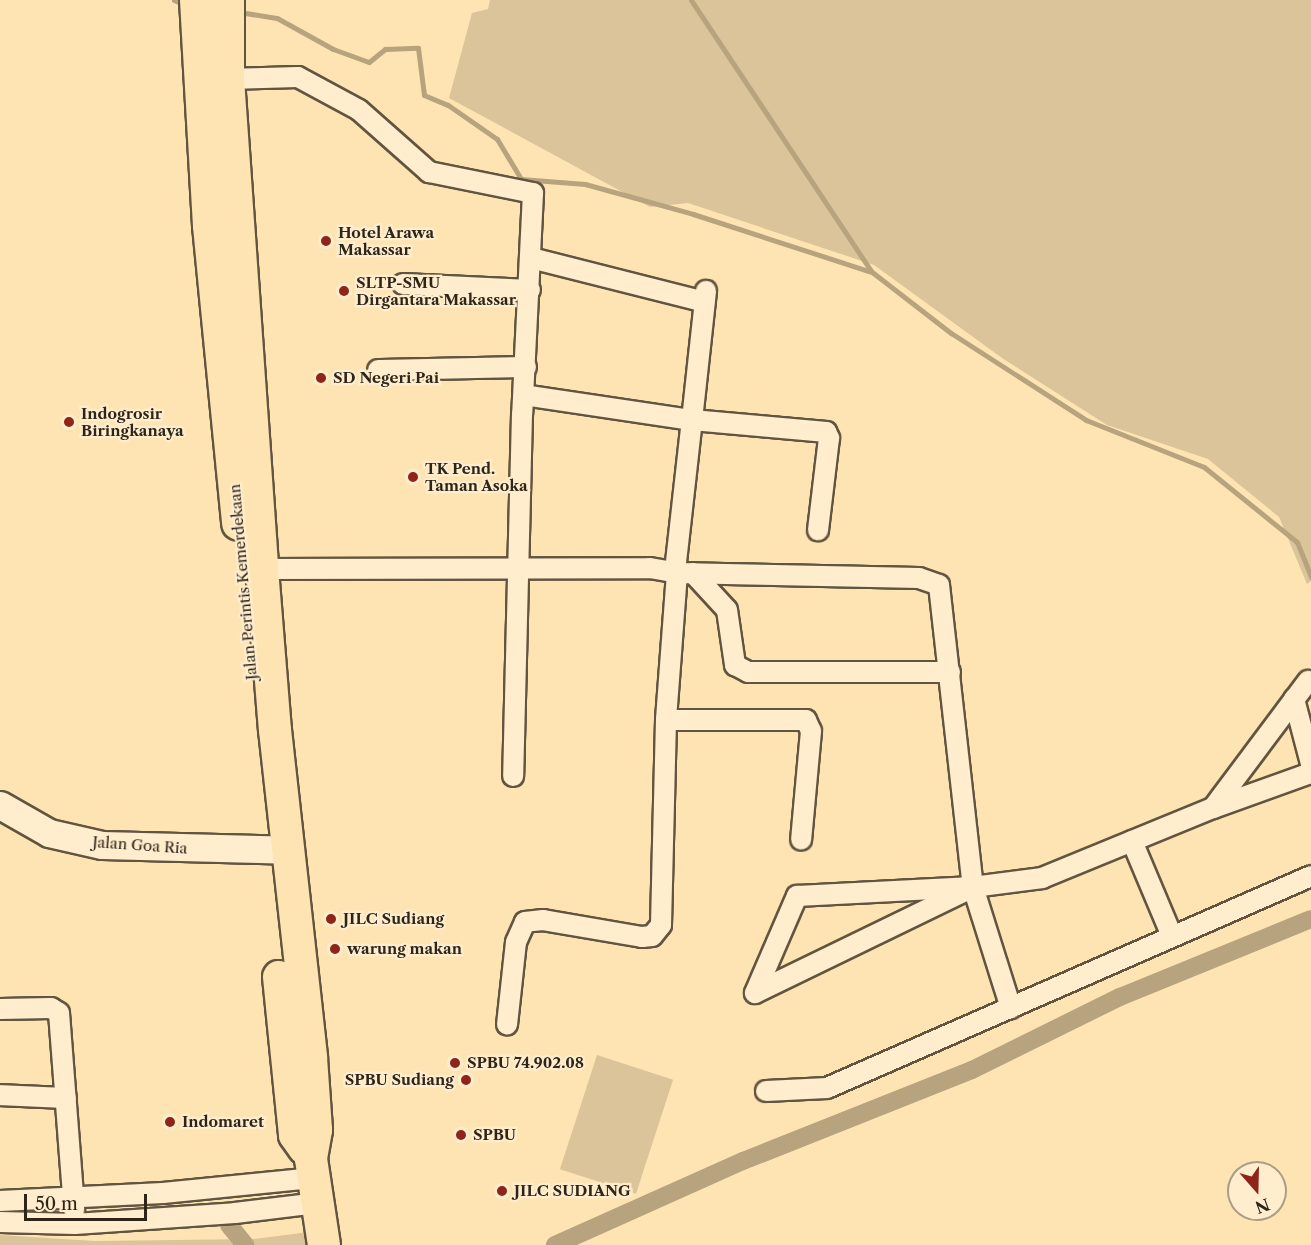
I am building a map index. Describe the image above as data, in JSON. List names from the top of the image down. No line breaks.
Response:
{"streets":{"highway":["Jalan Perintis Kemerdekaan"],"main road":["Jalan Goa Ria"]},"crossings":[["Jalan Perintis Kemerdekaan","Jalan Goa Ria"]],"places":["Hotel Arawa Makassar","SLTP-SMU Dirgantara Makassar","SD Negeri Pai","Indogrosir Biringkanaya","TK Pend. Taman Asoka","JILC Sudiang","warung makan","SPBU 74.902.08","SPBU Sudiang","Indomaret","SPBU","JILC SUDIANG"],"scale_bar":"50 m","north":"bottom"}
